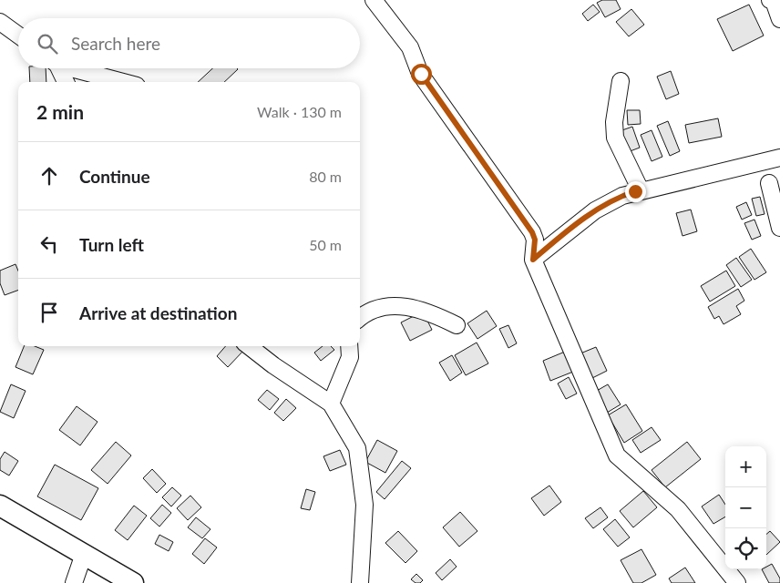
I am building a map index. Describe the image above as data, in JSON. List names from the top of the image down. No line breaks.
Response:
{"page":{"search":"Search here","heading":["2 min","Walk · 130 m"],"list":[["Continue","80 m"],["Turn left","50 m"],"Arrive at destination"],"map_buttons":["+","−"]}}
